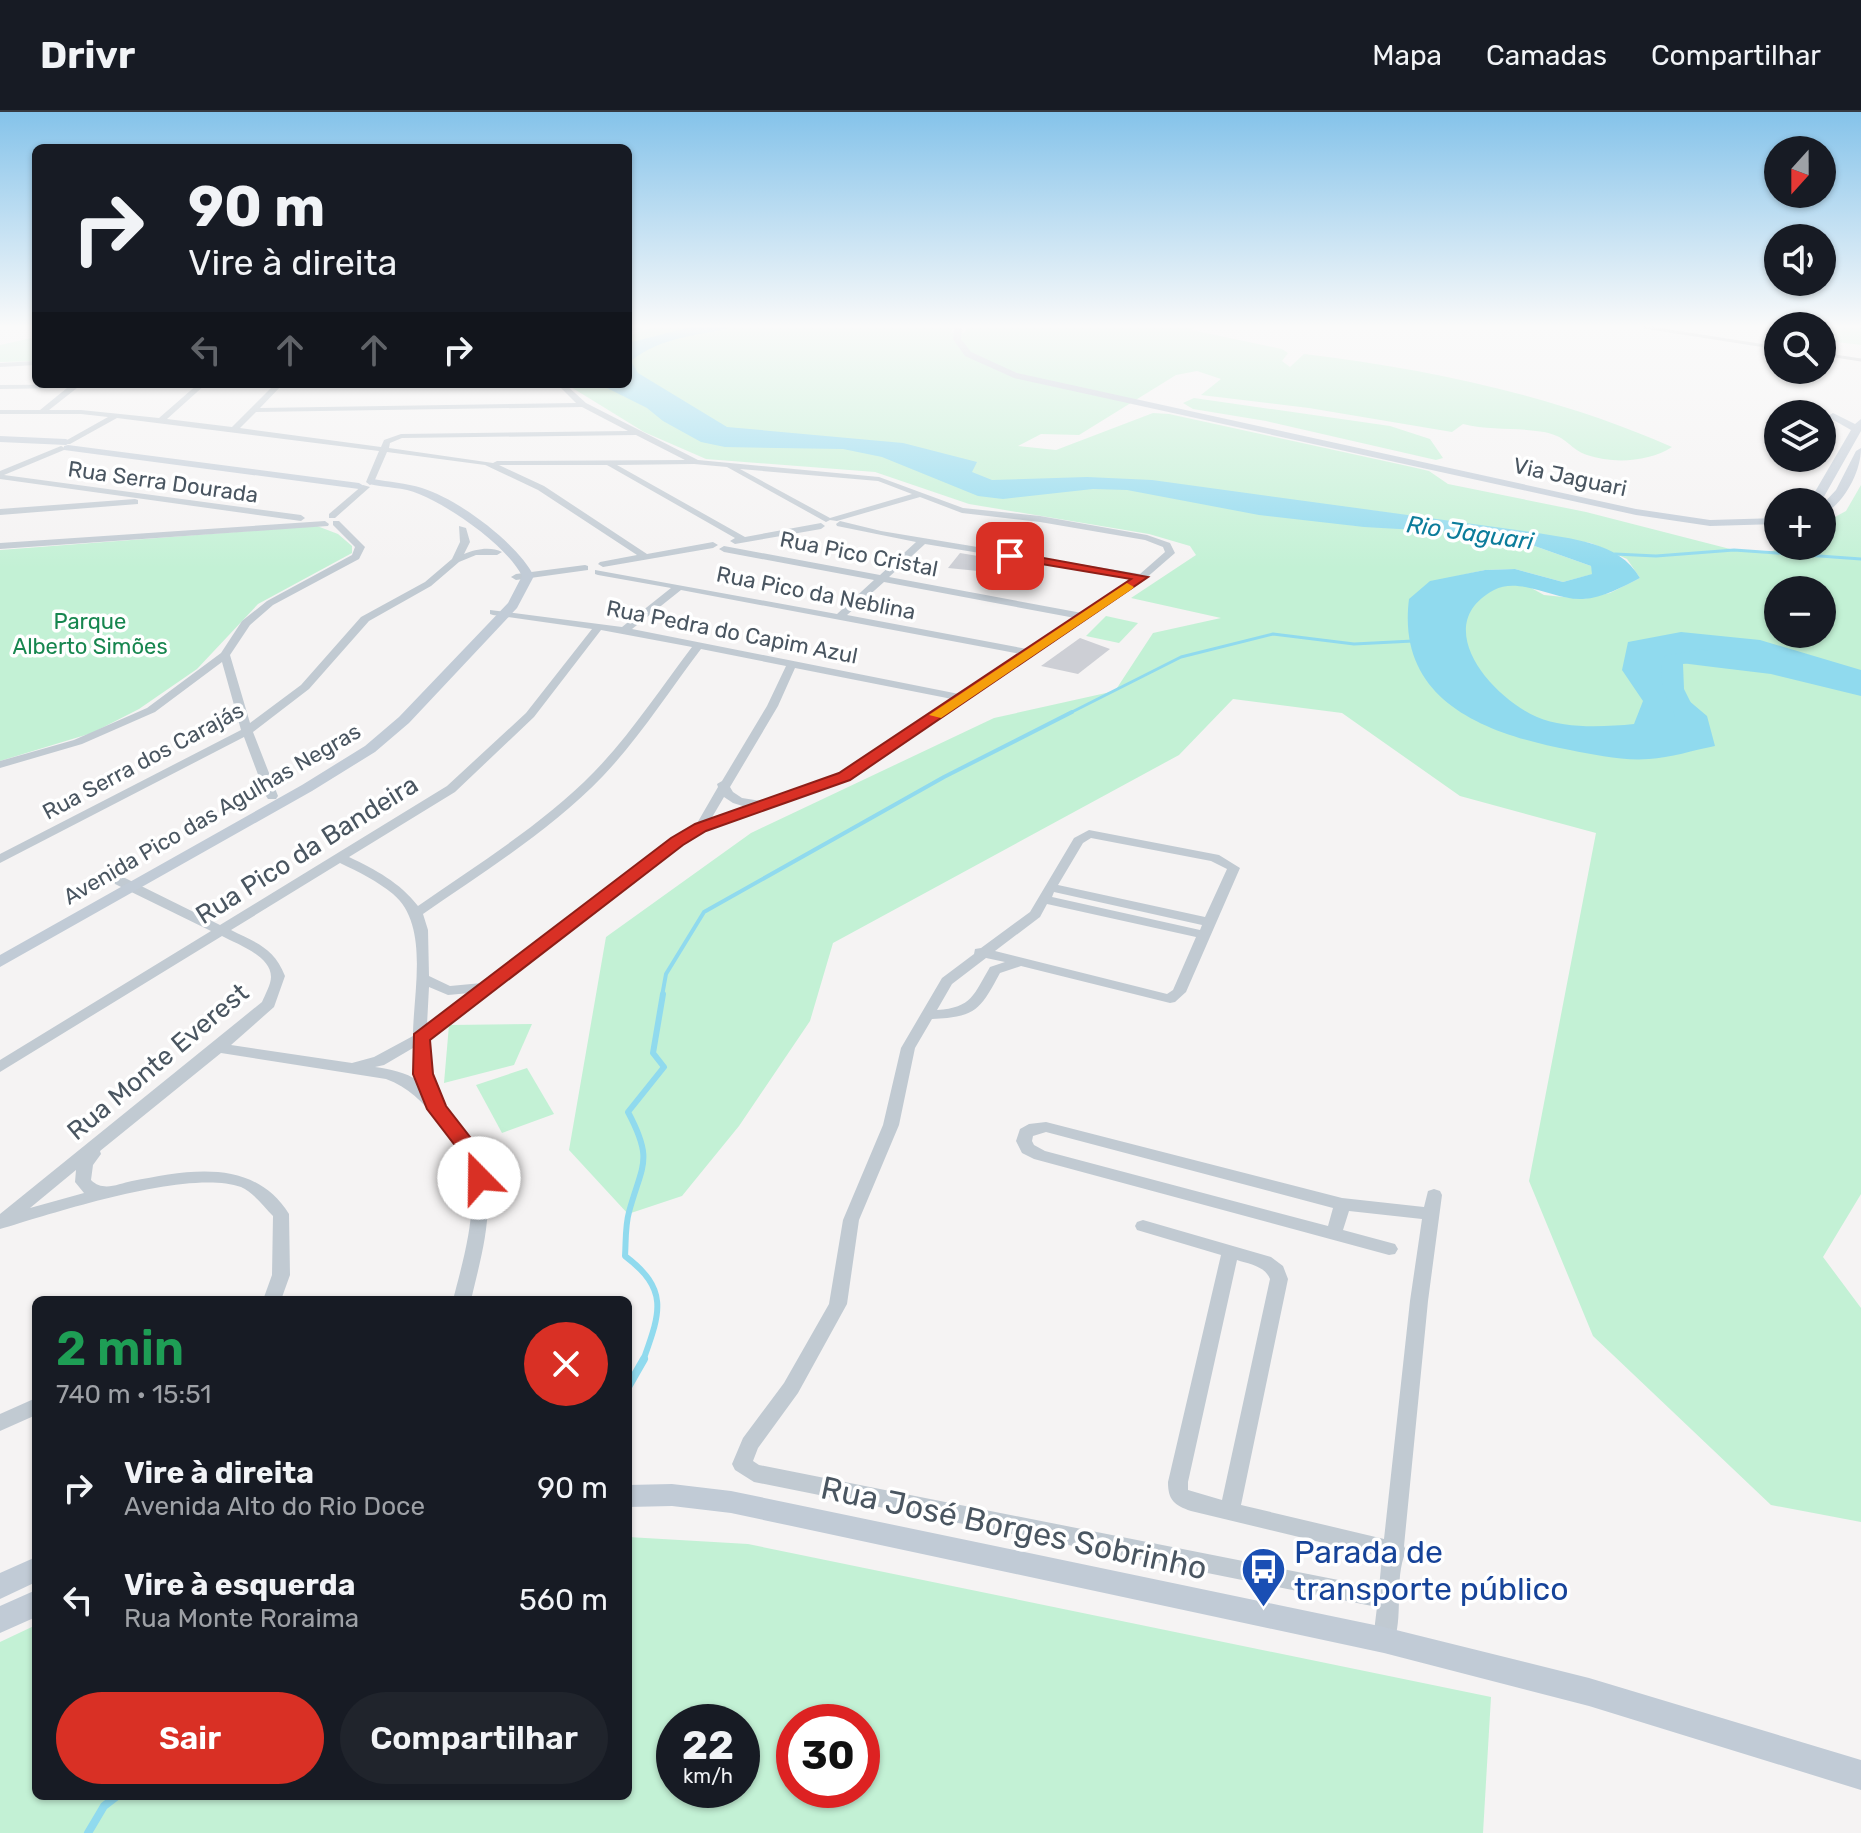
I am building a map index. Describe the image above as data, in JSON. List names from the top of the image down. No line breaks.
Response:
{"streets":{"street":["Via Jaguari","Rua Serra Dourada","Rua Pico Cristal","Rua Pico da Neblina","Rua Pedra do Capim Azul","Rua Serra dos Carajás","Avenida Pico das Agulhas Negras","Rua Pico da Bandeira","Rua Monte Everest","Rua José Borges Sobrinho"]},"crossings":[["Rua Pedra do Capim Azul","Avenida Pico das Agulhas Negras"],["Rua Pedra do Capim Azul","Rua Pico da Bandeira"],["Avenida Pico das Agulhas Negras","Rua Monte Everest"],["Rua Pico da Bandeira","Rua Monte Everest"]],"water":["Rio Jaguari"],"parks":["Parque Alberto Simões"],"places":{"bus stop":["Parada de transporte público"]},"north":"bottom","page":{"header":"Drivr","nav":["Mapa","Camadas","Compartilhar"],"map_buttons":["+","−"],"turn":["90 m","Vire à direita"],"heading":["2 min","740 m · 15:51"],"list":[{"name":"Vire à direita","note":"Avenida Alto do Rio Doce","value":"90 m"},{"name":"Vire à esquerda","note":"Rua Monte Roraima","value":"560 m"}],"buttons":["Sair","Compartilhar"],"speed":"22 km/h","limit":"30"}}
